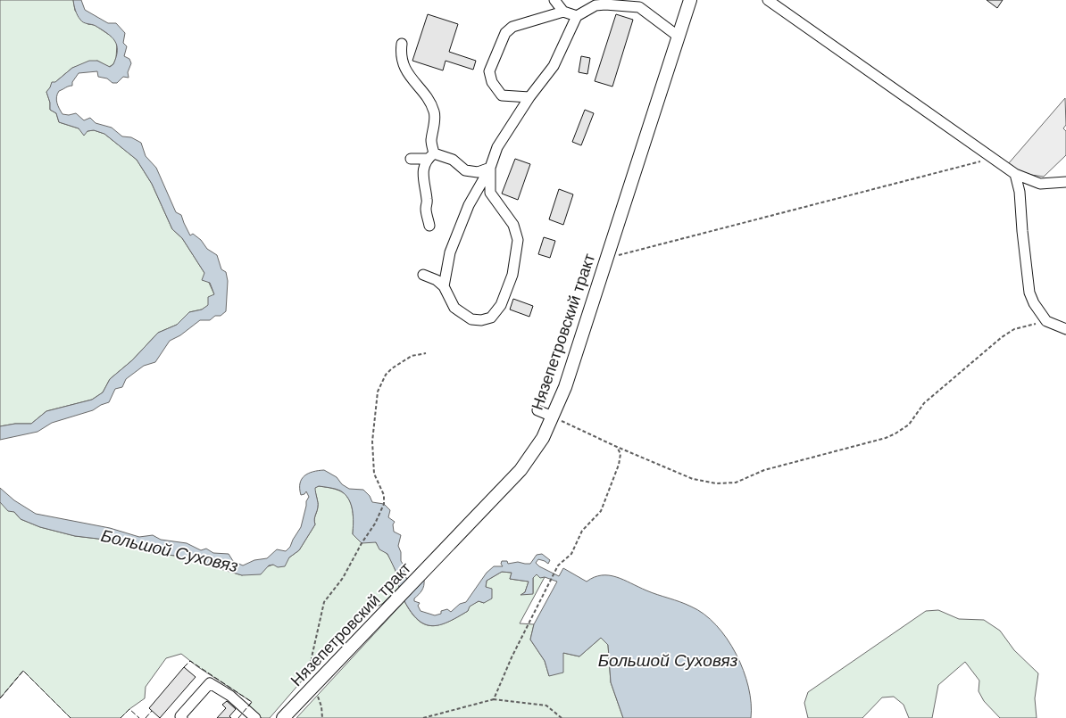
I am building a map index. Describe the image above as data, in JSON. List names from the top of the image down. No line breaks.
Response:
{"streets":{"main road":["Нязепетровский тракт"]},"water":["Большой Суховяз"]}
